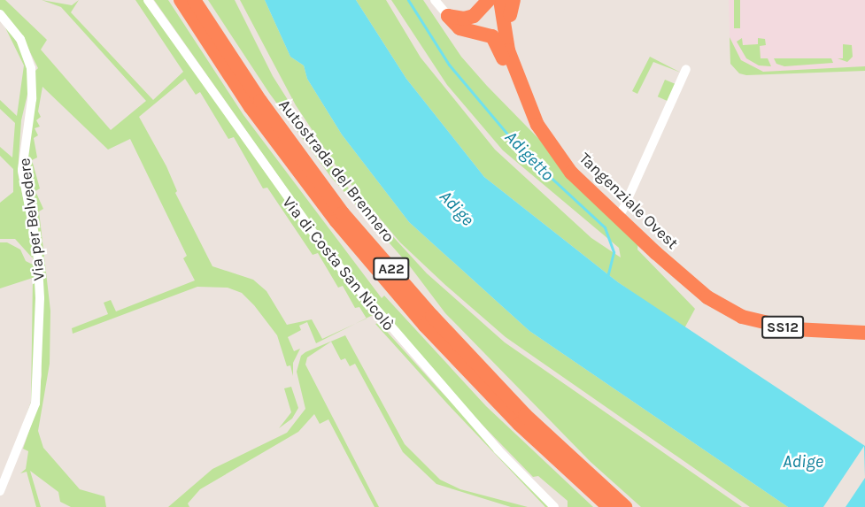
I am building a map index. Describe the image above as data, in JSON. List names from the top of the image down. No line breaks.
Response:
{"streets":{"highway":["Autostrada del Brennero","Tangenziale Ovest","A22","SS12"],"street":["Via per Belvedere","Via di Costa San Nicolò"]},"crossings":[["Tangenziale Ovest","SS12"]],"water":["Adigetto","Adige"]}
